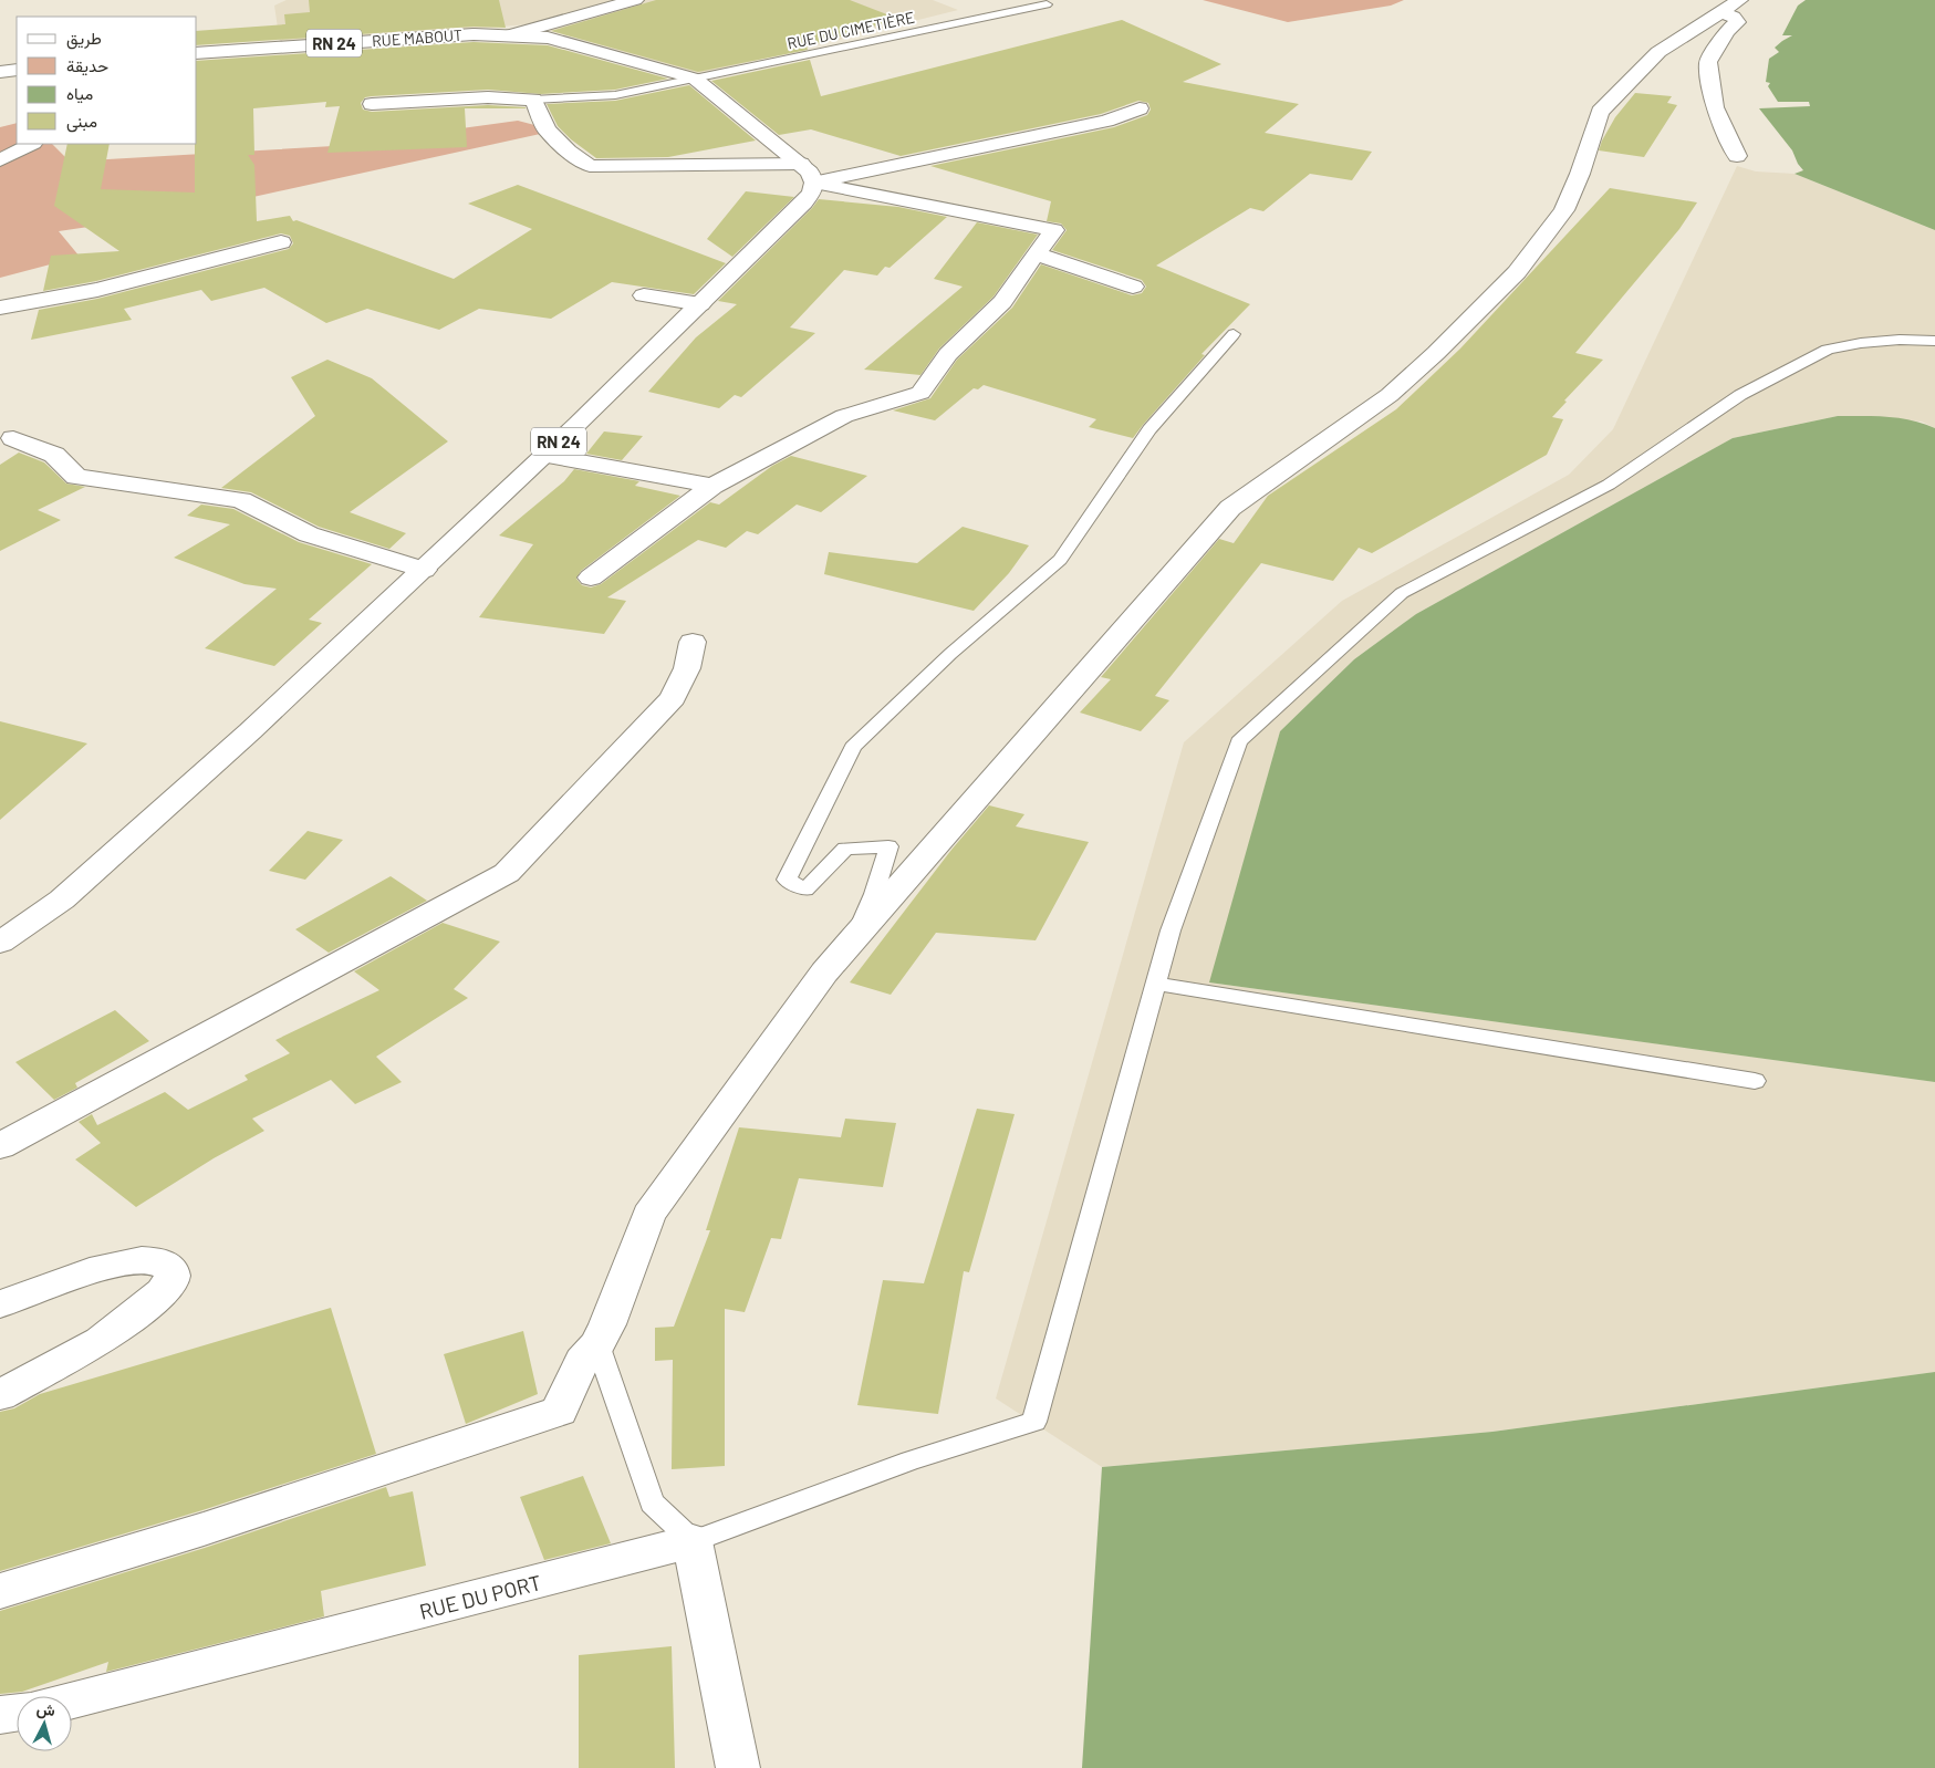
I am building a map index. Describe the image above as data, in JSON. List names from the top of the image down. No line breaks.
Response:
{"streets":{"street":["RUE MABOUT","RN 24","RUE DU PORT"],"lane":["RUE DU CIMETIÈRE"]},"crossings":[["RUE DU CIMETIÈRE","RN 24"],["RUE MABOUT","RN 24"]],"legend":["طريق","حديقة","مياه","مبنى"],"north":"top"}
